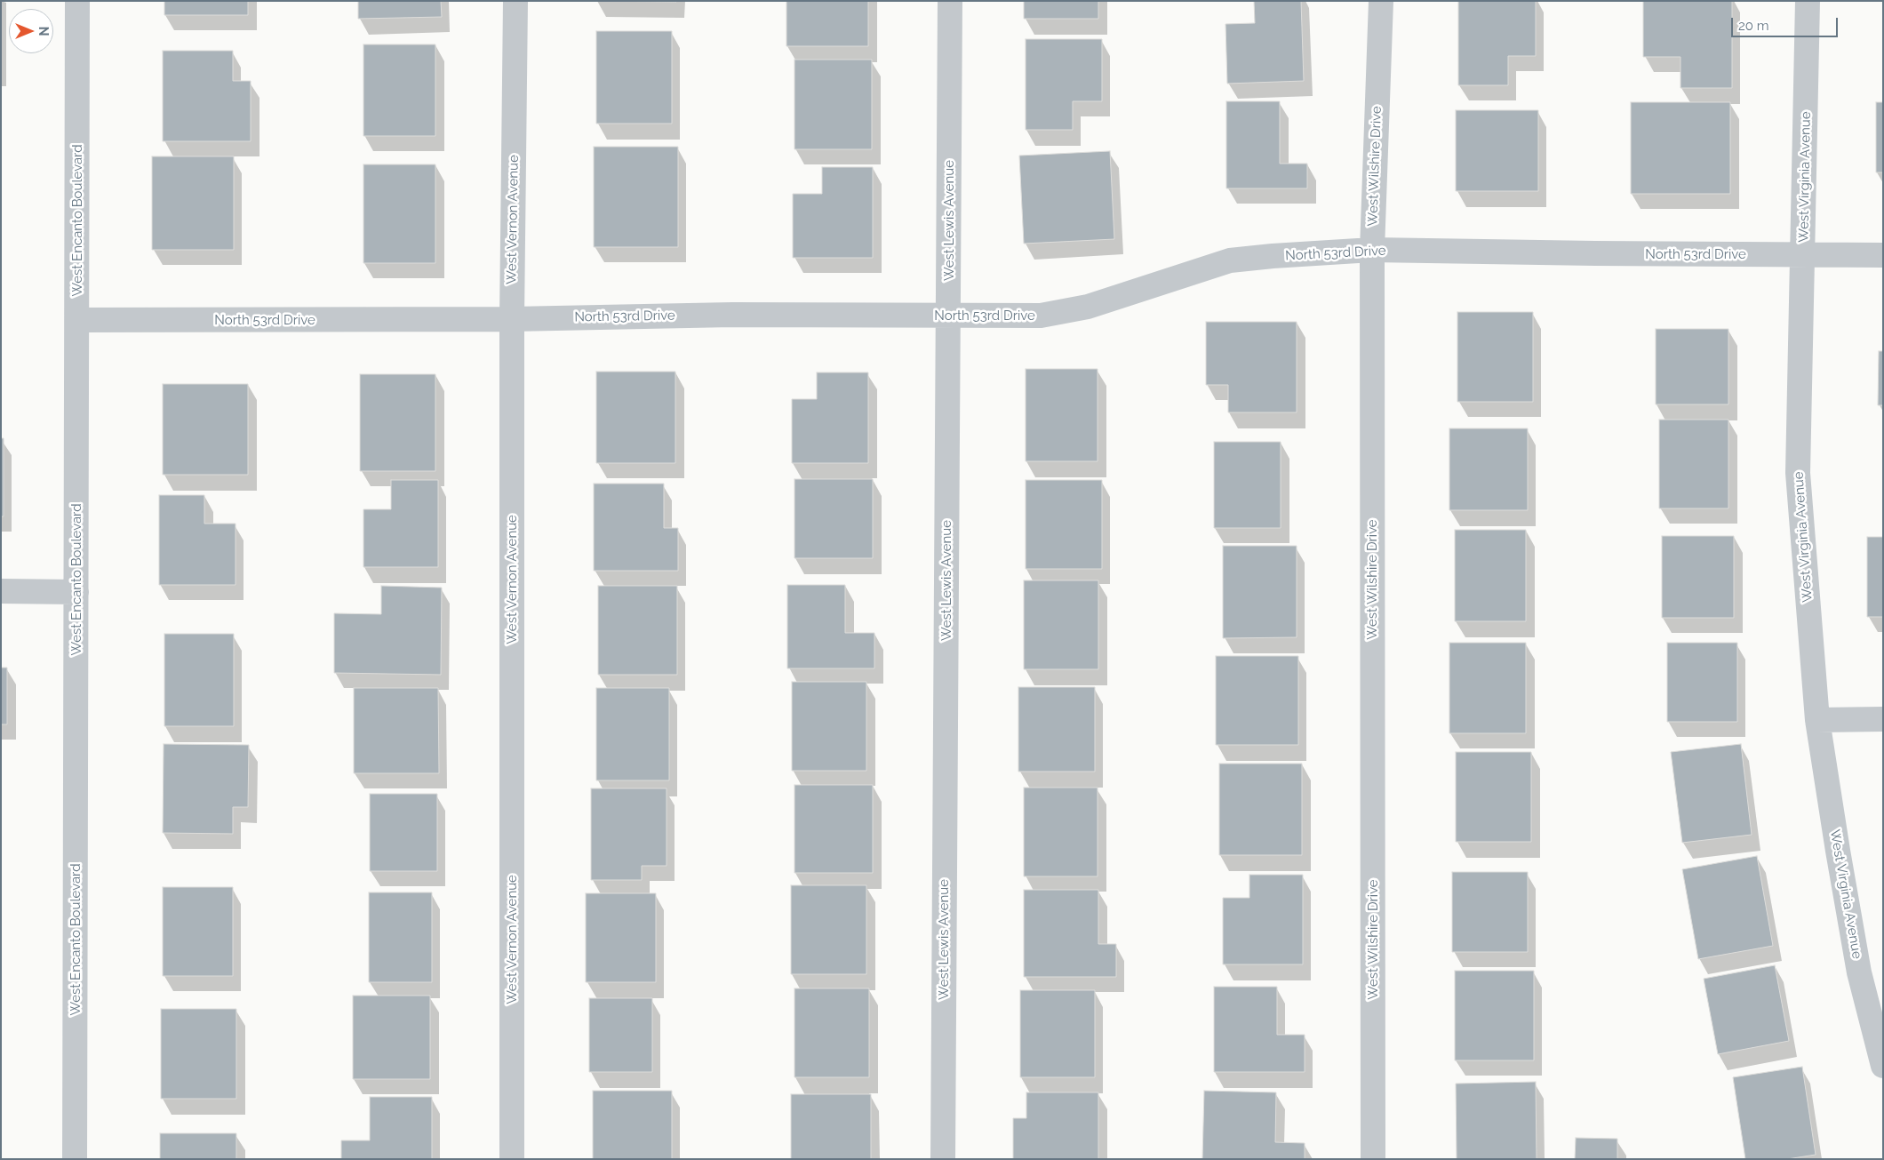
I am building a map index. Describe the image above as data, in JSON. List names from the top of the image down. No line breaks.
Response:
{"streets":{"street":["West Wilshire Drive","West Virginia Avenue","West Vernon Avenue","West Encanto Boulevard","West Lewis Avenue","North 53rd Drive"]},"crossings":[["West Wilshire Drive","North 53rd Drive"],["West Virginia Avenue","North 53rd Drive"],["West Vernon Avenue","North 53rd Drive"],["West Encanto Boulevard","North 53rd Drive"],["West Lewis Avenue","North 53rd Drive"]],"scale_bar":"20 m","north":"right"}
